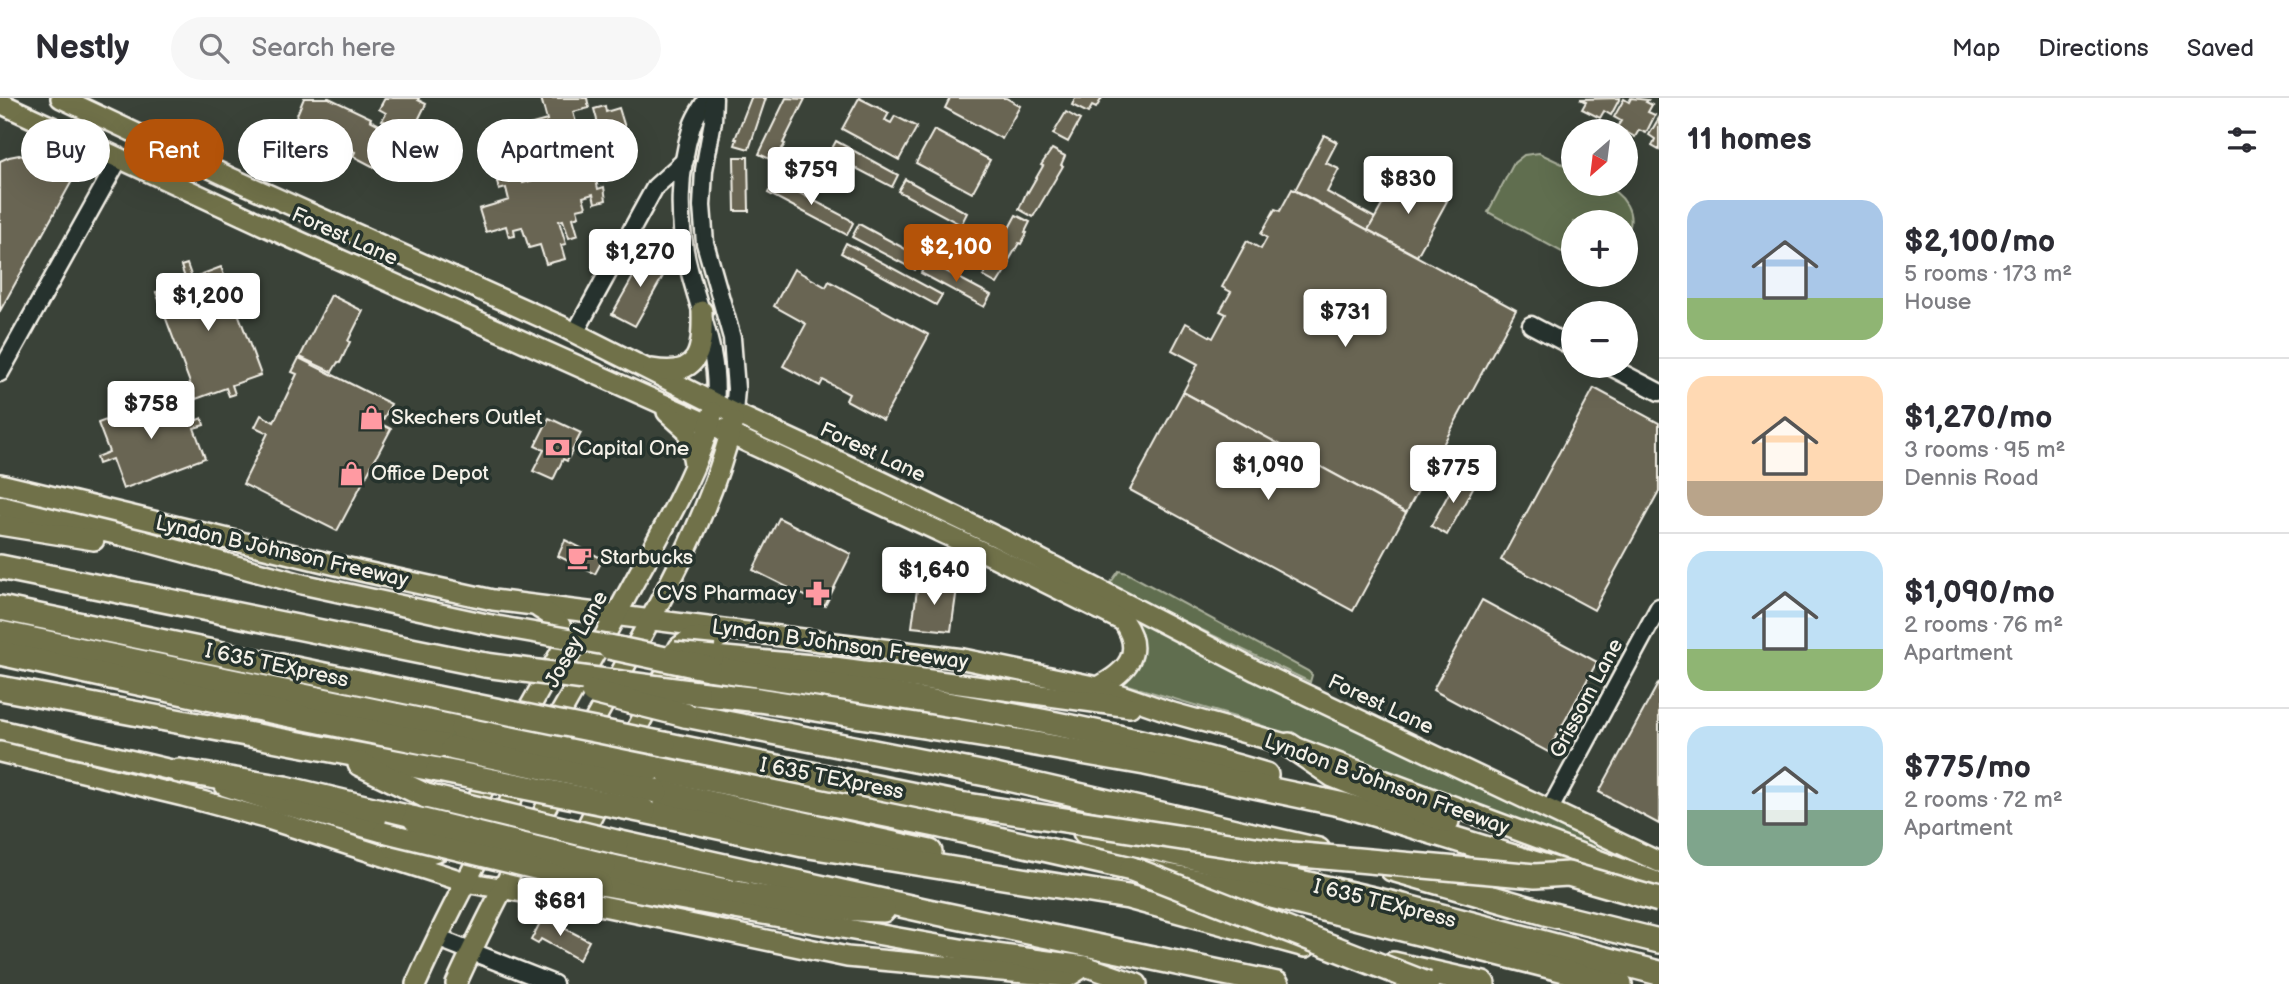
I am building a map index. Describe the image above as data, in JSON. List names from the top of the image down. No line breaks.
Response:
{"streets":{"highway":["I 635 TEXpress"],"main road":["Forest Lane","Lyndon B Johnson Freeway","Josey Lane"],"street":["Grissom Lane"]},"crossings":[["Forest Lane","Josey Lane"],["Forest Lane","Grissom Lane"],["Lyndon B Johnson Freeway","Josey Lane"]],"places":{"shop":["Skechers Outlet","Office Depot"],"bank":["Capital One"],"cafe":["Starbucks"],"pharmacy":["CVS Pharmacy"]},"north":"bottom left","page":{"header":"Nestly","search":"Search here","nav":["Map","Directions","Saved"],"heading":"11 homes","map_buttons":["+","−"],"chip":["Buy","Rent","Filters","New","Apartment"],"price":["$759","$830","$2,100","$1,270","$1,200","$731","$758","$1,090","$775","$1,640","$681"],"list":[{"name":"$2,100/mo","note":"5 rooms · 173 m² · House"},{"name":"$1,270/mo","note":"3 rooms · 95 m² · Dennis Road"},{"name":"$1,090/mo","note":"2 rooms · 76 m² · Apartment"},{"name":"$775/mo","note":"2 rooms · 72 m² · Apartment"}]}}
